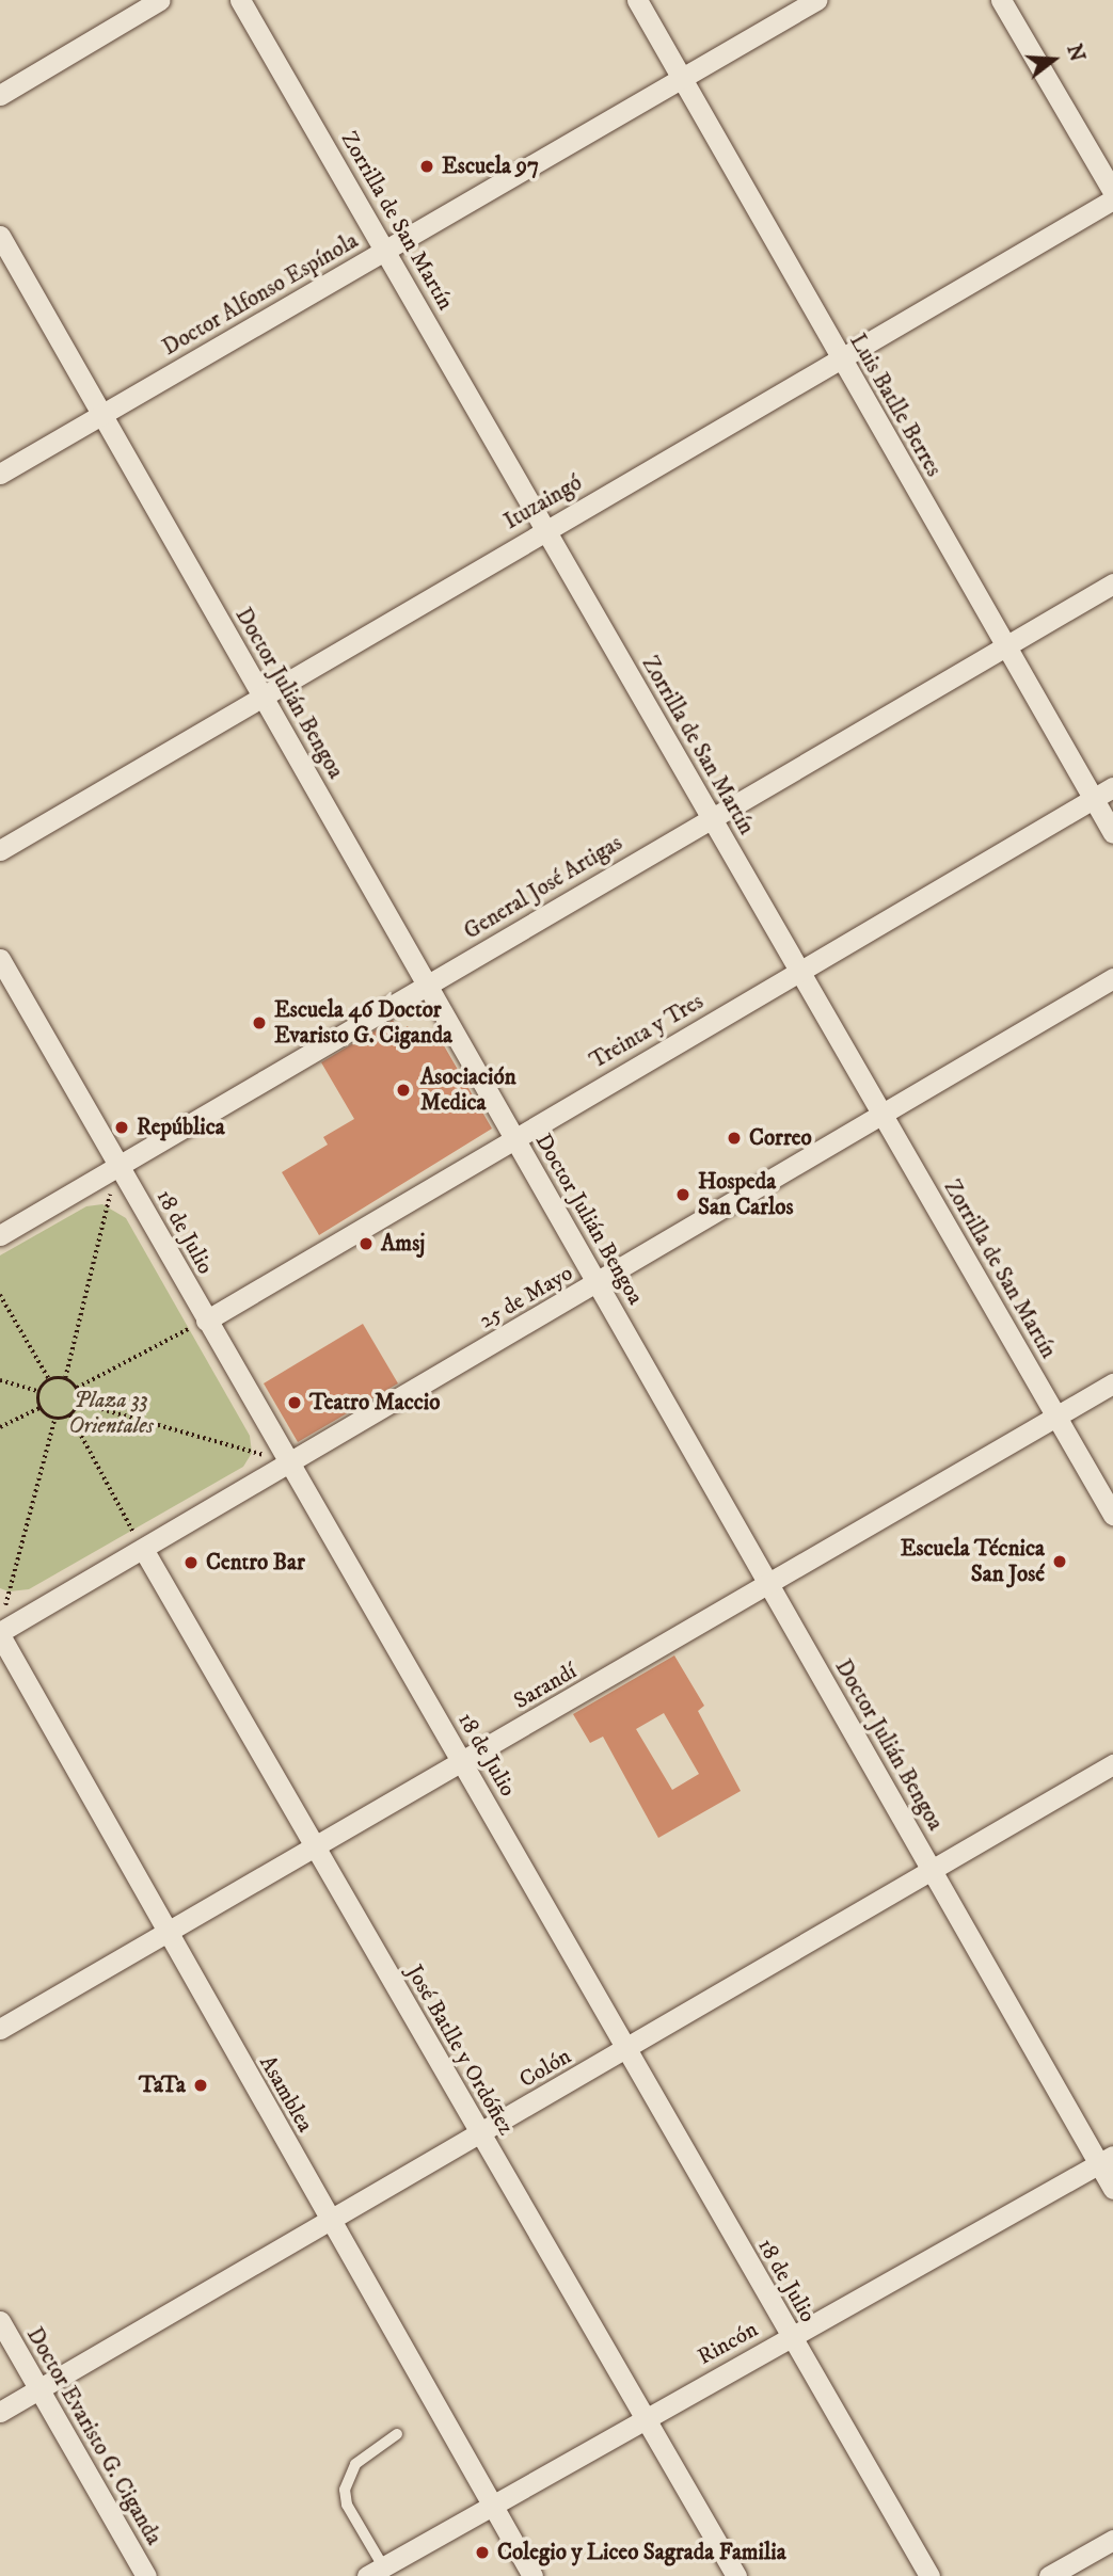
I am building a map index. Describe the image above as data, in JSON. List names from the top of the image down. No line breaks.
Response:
{"streets":{"street":["Zorrilla de San Martín","Doctor Alfonso Espínola","Luis Batlle Berres","Ituzaingó","Doctor Julián Bengoa","General José Artigas","Treinta y Tres","18 de Julio","25 de Mayo","Sarandí","José Batlle y Ordóñez","Colón","Asamblea","Rincón","Doctor Evaristo G. Ciganda"]},"crossings":[["Zorrilla de San Martín","Doctor Alfonso Espínola"],["Zorrilla de San Martín","Ituzaingó"],["Zorrilla de San Martín","General José Artigas"],["Zorrilla de San Martín","Treinta y Tres"],["Zorrilla de San Martín","25 de Mayo"],["Zorrilla de San Martín","Sarandí"],["Doctor Alfonso Espínola","Luis Batlle Berres"],["Doctor Alfonso Espínola","Doctor Julián Bengoa"],["Luis Batlle Berres","Ituzaingó"],["Luis Batlle Berres","General José Artigas"],["Luis Batlle Berres","Treinta y Tres"],["Ituzaingó","Doctor Julián Bengoa"],["Doctor Julián Bengoa","General José Artigas"],["Doctor Julián Bengoa","Treinta y Tres"],["Doctor Julián Bengoa","25 de Mayo"],["Doctor Julián Bengoa","Sarandí"],["Doctor Julián Bengoa","Colón"],["Doctor Julián Bengoa","Rincón"],["General José Artigas","18 de Julio"],["Treinta y Tres","18 de Julio"],["18 de Julio","25 de Mayo"],["18 de Julio","Sarandí"],["18 de Julio","Colón"],["18 de Julio","Rincón"],["25 de Mayo","José Batlle y Ordóñez"],["25 de Mayo","Asamblea"],["Sarandí","José Batlle y Ordóñez"],["Sarandí","Asamblea"],["José Batlle y Ordóñez","Colón"],["José Batlle y Ordóñez","Rincón"],["Colón","Asamblea"],["Colón","Doctor Evaristo G. Ciganda"],["Asamblea","Rincón"]],"parks":["Plaza 33 Orientales"],"places":["Escuela 97","Escuela 46 Doctor Evaristo G. Ciganda","Asociación Medica","República","Correo","Hospeda San Carlos","Amsj","Teatro Maccio","Escuela Técnica San José","Centro Bar","TaTa","Colegio y Liceo Sagrada Familia"],"north":"right"}
